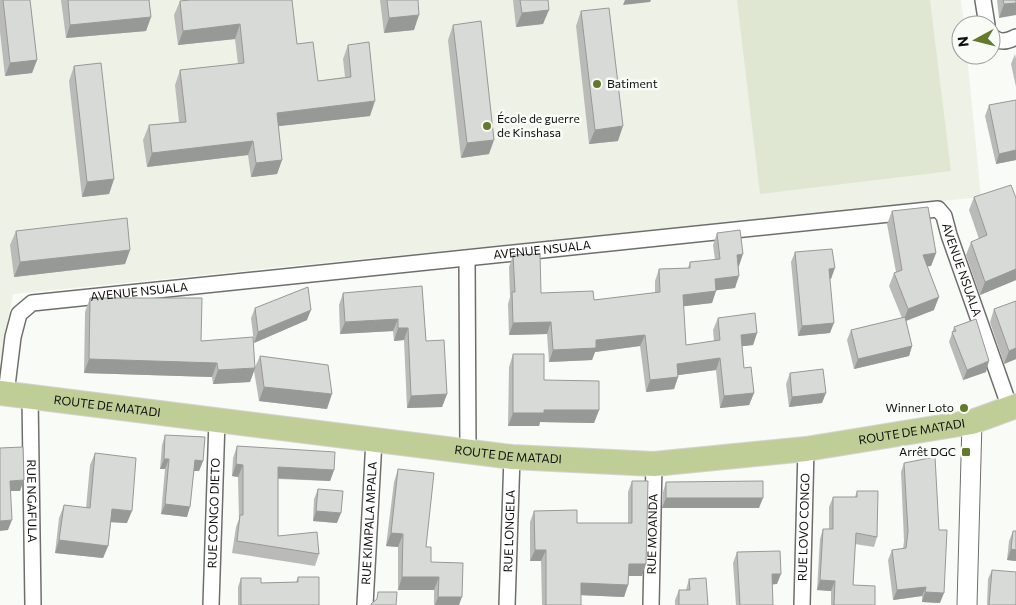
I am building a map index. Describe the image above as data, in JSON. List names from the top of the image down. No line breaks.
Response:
{"streets":{"main road":["ROUTE DE MATADI"],"street":["AVENUE NSUALA","RUE NGAFULA","RUE CONGO DIETO","RUE KIMPALA MPALA","RUE LOVO CONGO","RUE LONGELA","RUE MOANDA"]},"crossings":[["AVENUE NSUALA","ROUTE DE MATADI"],["ROUTE DE MATADI","RUE NGAFULA"],["ROUTE DE MATADI","RUE CONGO DIETO"],["ROUTE DE MATADI","RUE KIMPALA MPALA"],["ROUTE DE MATADI","RUE LOVO CONGO"],["ROUTE DE MATADI","RUE LONGELA"],["ROUTE DE MATADI","RUE MOANDA"]],"places":{"other":["Batiment","École de guerre de Kinshasa","Winner Loto"],"transit":["Arrêt DGC"]},"north":"left"}
